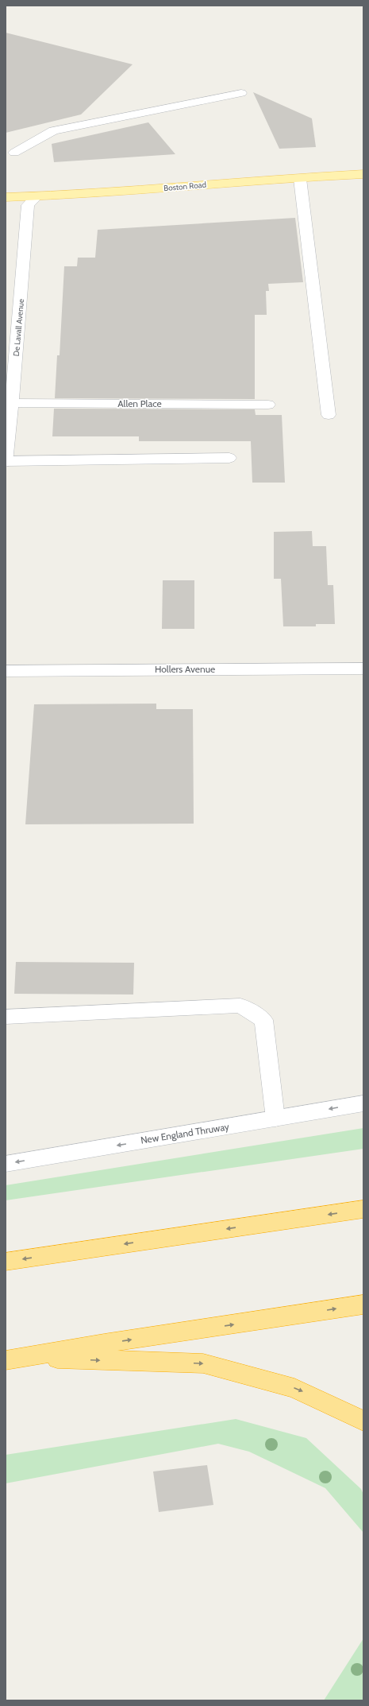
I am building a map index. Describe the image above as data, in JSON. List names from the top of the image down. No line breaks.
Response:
{"streets":{"main road":["Boston Road"],"street":["De Lavall Avenue","Allen Place","Hollers Avenue","New England Thruway"]},"crossings":[["Boston Road","De Lavall Avenue"],["De Lavall Avenue","Allen Place"]],"one_way":["New England Thruway"]}
